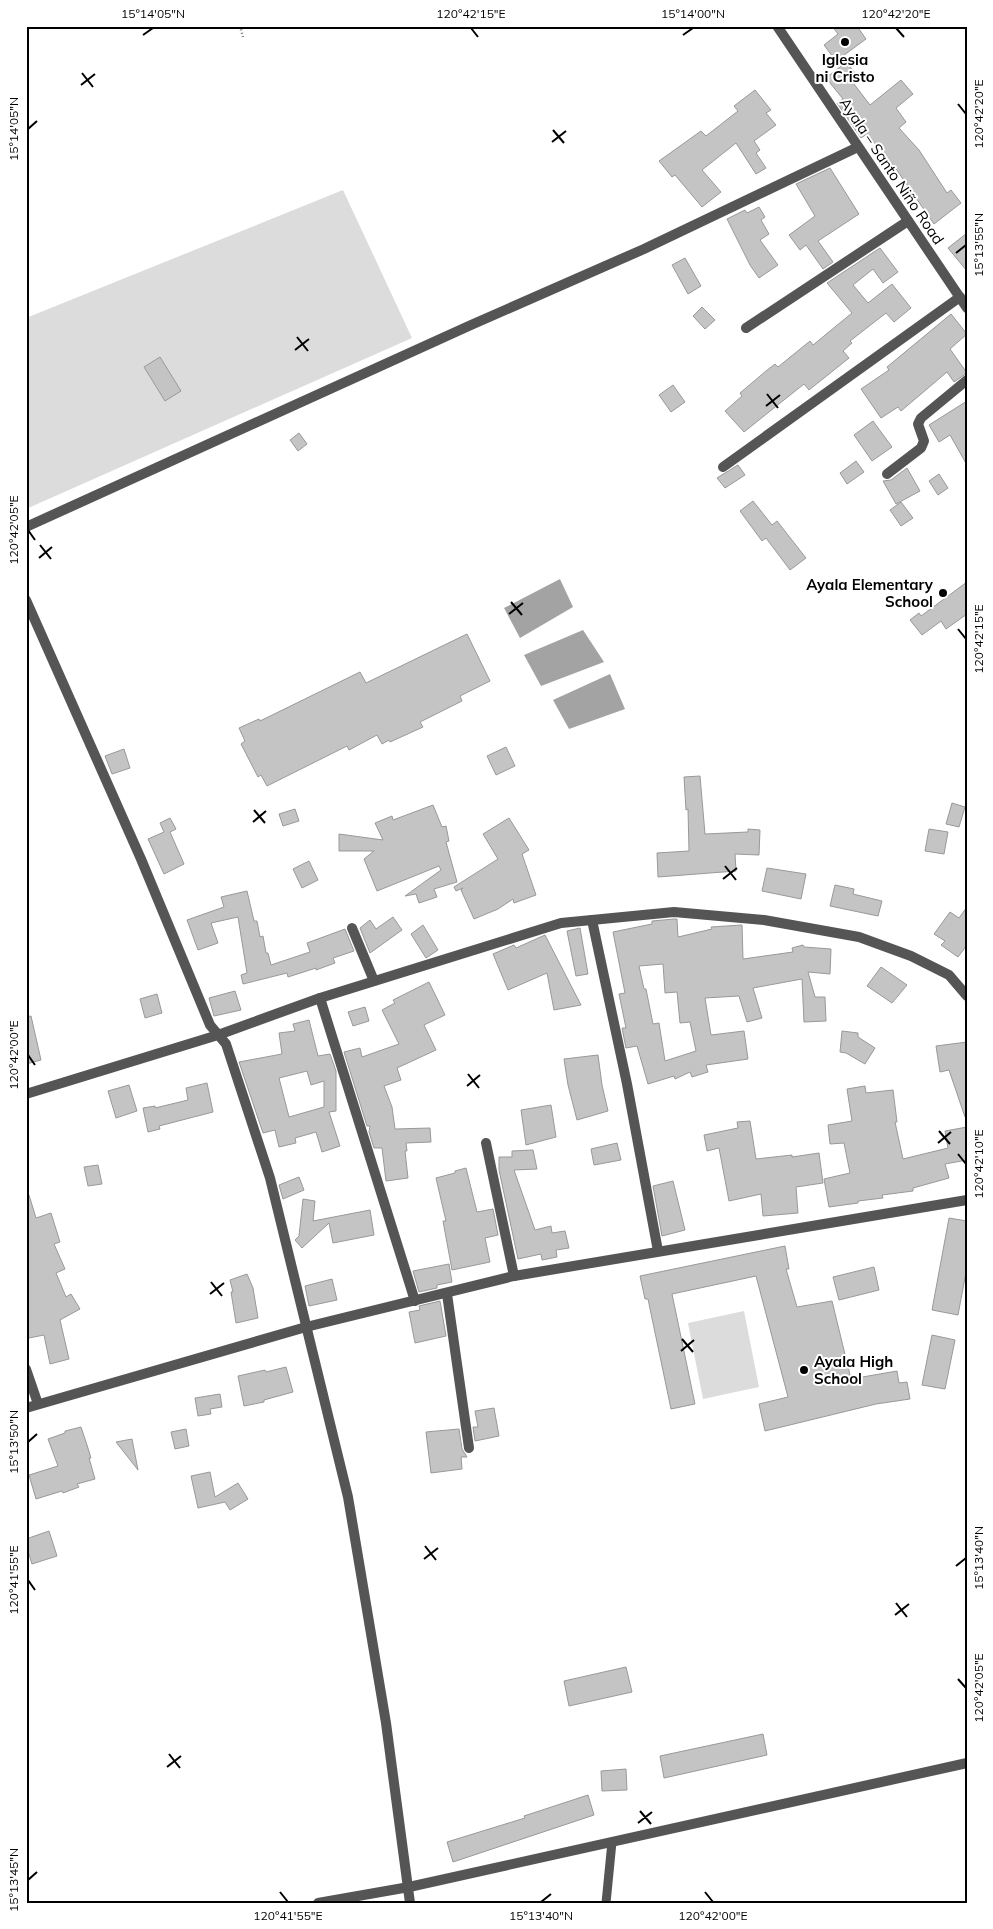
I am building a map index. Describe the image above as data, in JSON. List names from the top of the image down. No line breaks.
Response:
{"streets":{"street":["Ayala – Santo Niño Road"]},"places":["Iglesia ni Cristo","Ayala Elementary School","Ayala High School"],"coordinates":["15°14'05\"N","120°42'15\"E","15°14'00\"N","120°42'20\"E","15°13'55\"N","120°42'05\"E","120°42'00\"E","120°42'10\"E","15°13'50\"N","15°13'40\"N","120°41'55\"E","15°13'45\"N"]}
